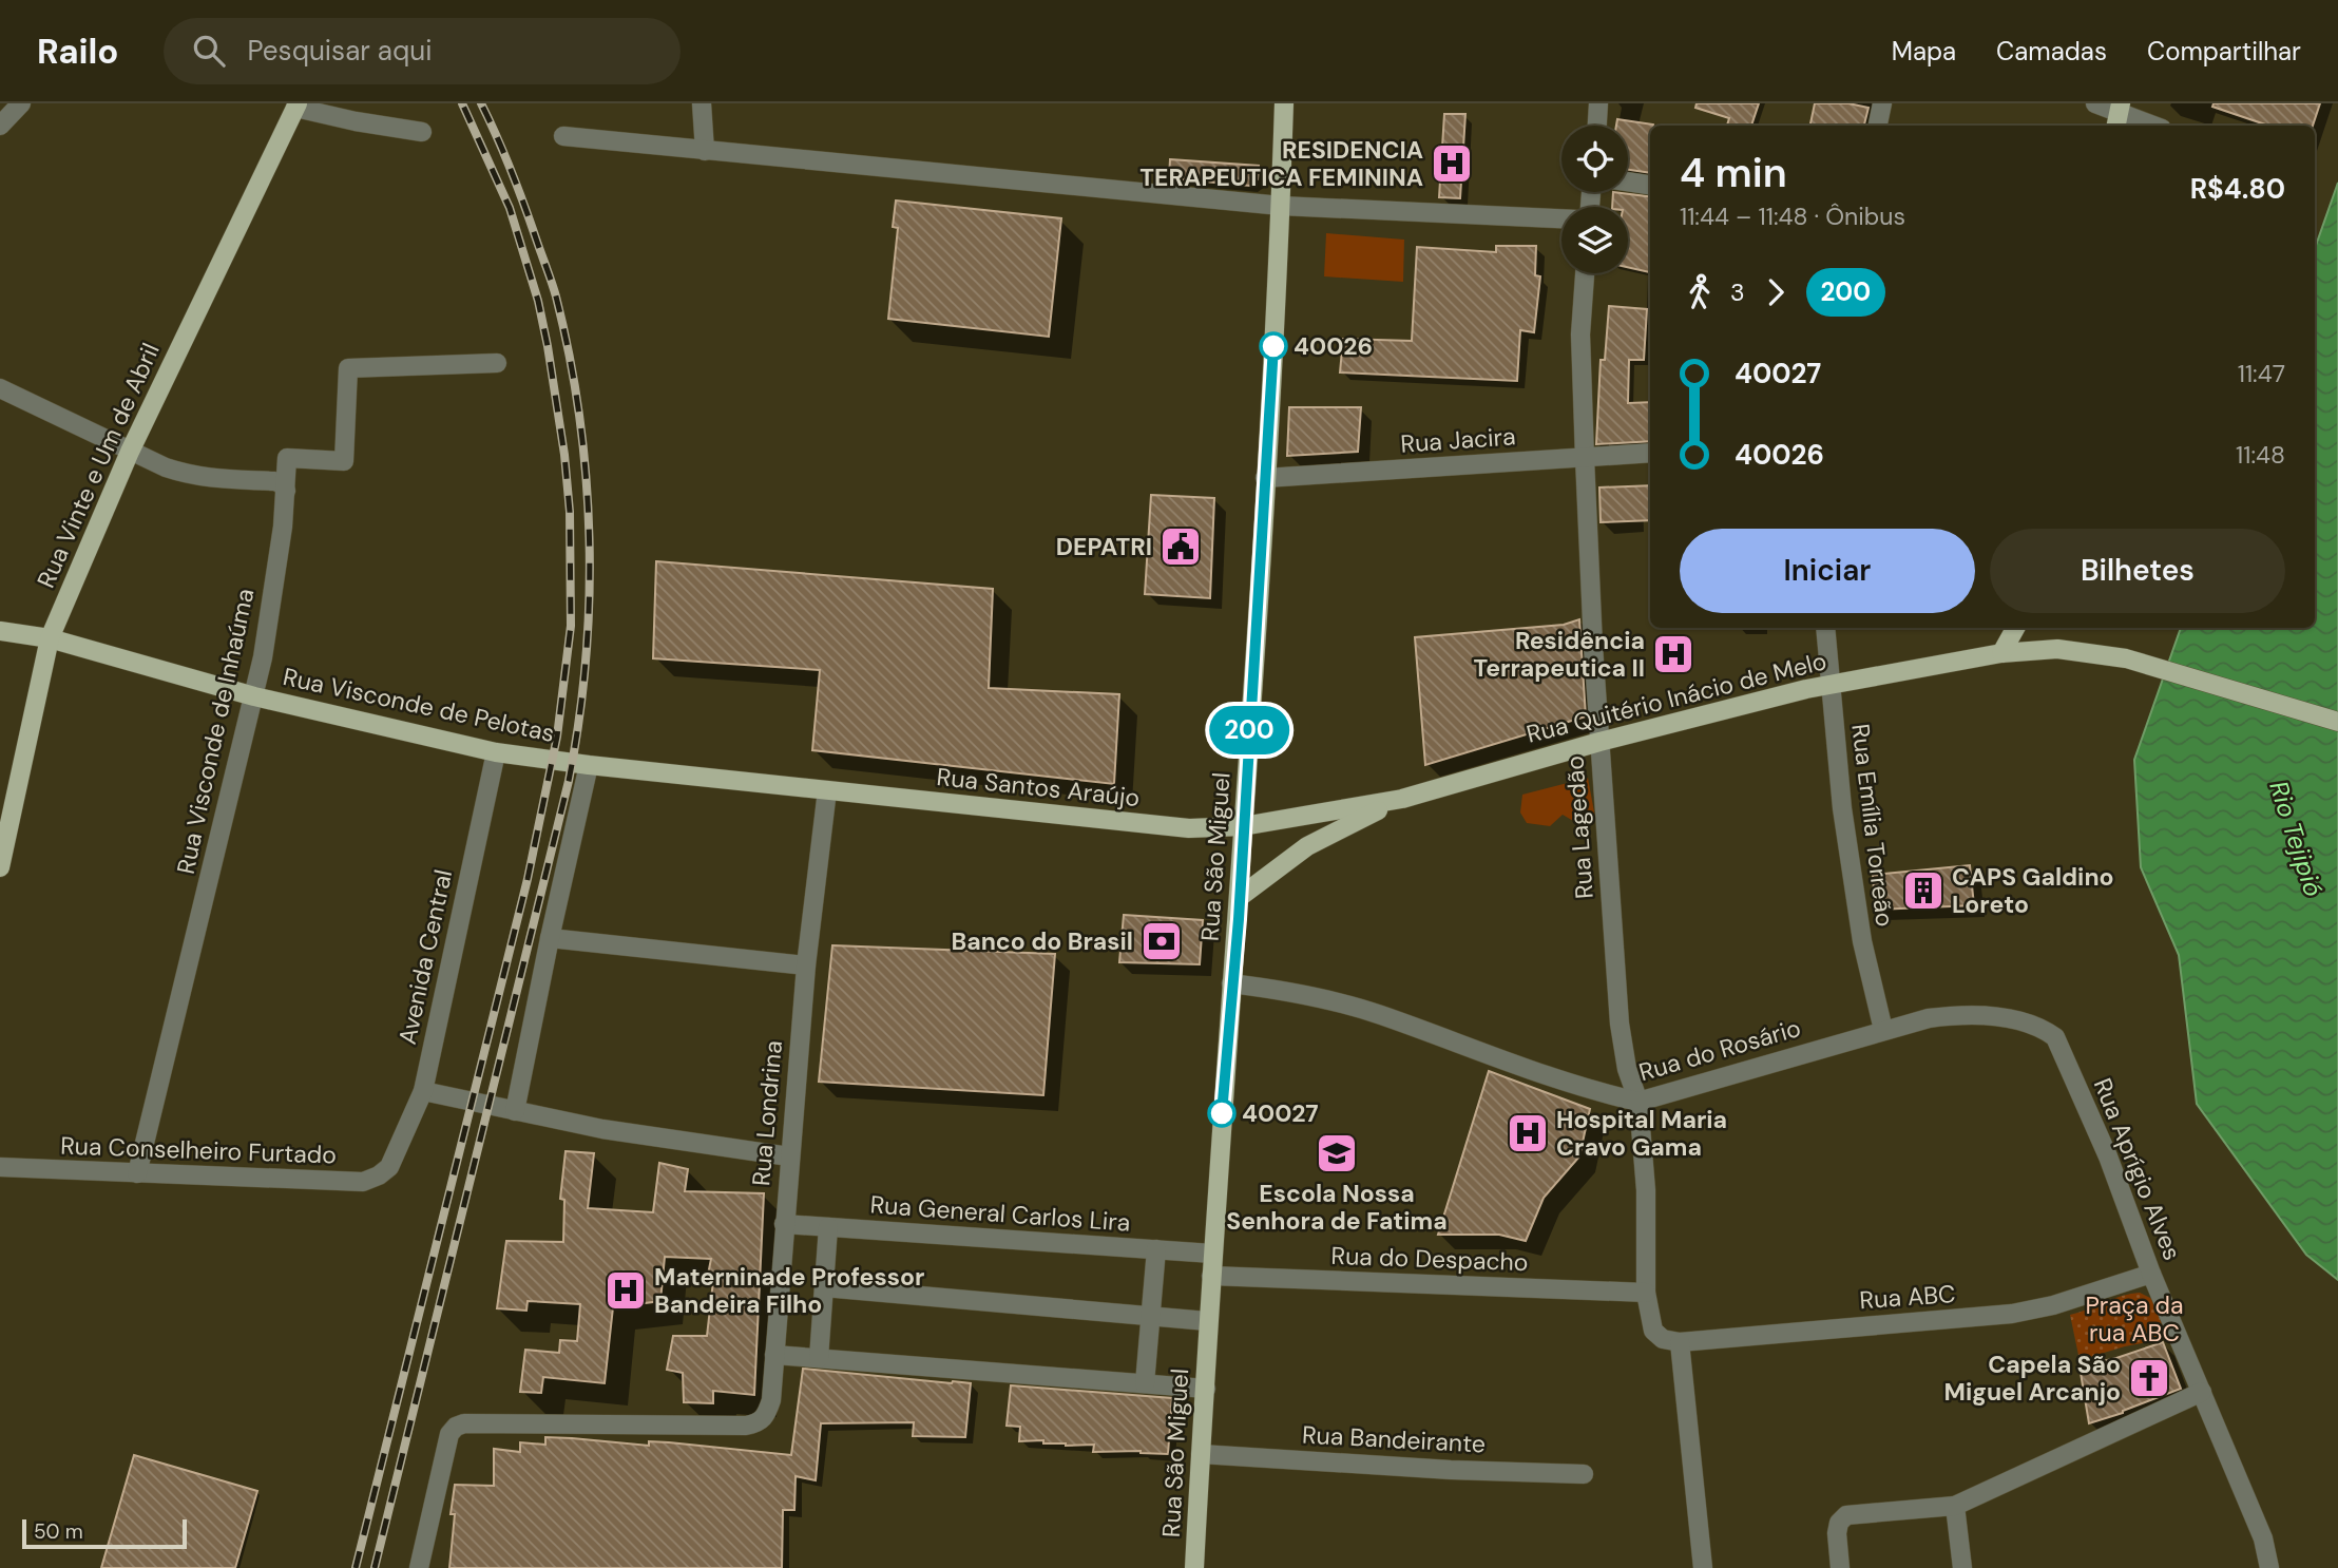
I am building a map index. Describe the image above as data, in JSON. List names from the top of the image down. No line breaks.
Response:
{"streets":{"main road":["Rua Vinte e Um de Abril","Rua Quitério Inácio de Melo","Rua Visconde de Pelotas","Rua Santos Araújo","Rua São Miguel"],"street":["Rua Jacira","Rua Visconde de Inhaúma","Rua Emília Torreão","Rua Lagedão","Avenida Central","Rua do Rosário","Rua Londrina","Rua Conselheiro Furtado","Rua Aprígio Alves","Rua General Carlos Lira","Rua do Despacho","Rua ABC","Rua Bandeirante"]},"crossings":[["Rua Jacira","Rua Lagedão"],["Rua Jacira","Rua São Miguel"],["Rua Vinte e Um de Abril","Rua Visconde de Pelotas"],["Rua Quitério Inácio de Melo","Rua Santos Araújo"],["Rua Quitério Inácio de Melo","Rua Emília Torreão"],["Rua Quitério Inácio de Melo","Rua Lagedão"],["Rua Quitério Inácio de Melo","Rua São Miguel"],["Rua Visconde de Pelotas","Rua Visconde de Inhaúma"],["Rua Visconde de Pelotas","Rua Santos Araújo"],["Rua Visconde de Pelotas","Avenida Central"],["Rua Visconde de Pelotas","Rua Londrina"],["Rua Visconde de Inhaúma","Rua Conselheiro Furtado"],["Rua Santos Araújo","Rua São Miguel"],["Rua Santos Araújo","Rua Londrina"],["Rua Emília Torreão","Rua do Rosário"],["Rua Lagedão","Rua do Rosário"],["Rua Lagedão","Rua do Despacho"],["Rua Lagedão","Rua ABC"],["Rua São Miguel","Rua do Rosário"],["Rua São Miguel","Rua General Carlos Lira"],["Rua São Miguel","Rua do Despacho"],["Rua São Miguel","Rua Bandeirante"],["Avenida Central","Rua Conselheiro Furtado"],["Rua do Rosário","Rua Aprígio Alves"],["Rua Londrina","Rua General Carlos Lira"],["Rua Aprígio Alves","Rua ABC"]],"water":["Rio Tejipió"],"parks":["Praça da rua ABC"],"places":{"hospital":["RESIDENCIA TERAPEUTICA FEMININA","Residência Terrapeutica II","Hospital Maria Cravo Gama","Materninade Professor Bandeira Filho"],"other":["40026","40027"],"public building":["DEPATRI"],"building":["CAPS Galdino Loreto"],"bank":["Banco do Brasil"],"school or university":["Escola Nossa Senhora de Fatima"],"church":["Capela São Miguel Arcanjo"]},"lines":["bus line 200"],"scale_bar":"50 m","page":{"header":"Railo","search":"Pesquisar aqui","nav":["Mapa","Camadas","Compartilhar"],"on_map":"200","heading":["4 min","11:44 – 11:48 · Ônibus","R$4.80"],"legs":["3","200"],"list":[{"name":"40027","value":"11:47"},{"name":"40026","value":"11:48"}],"buttons":["Iniciar","Bilhetes"],"scale":"50 m"}}
